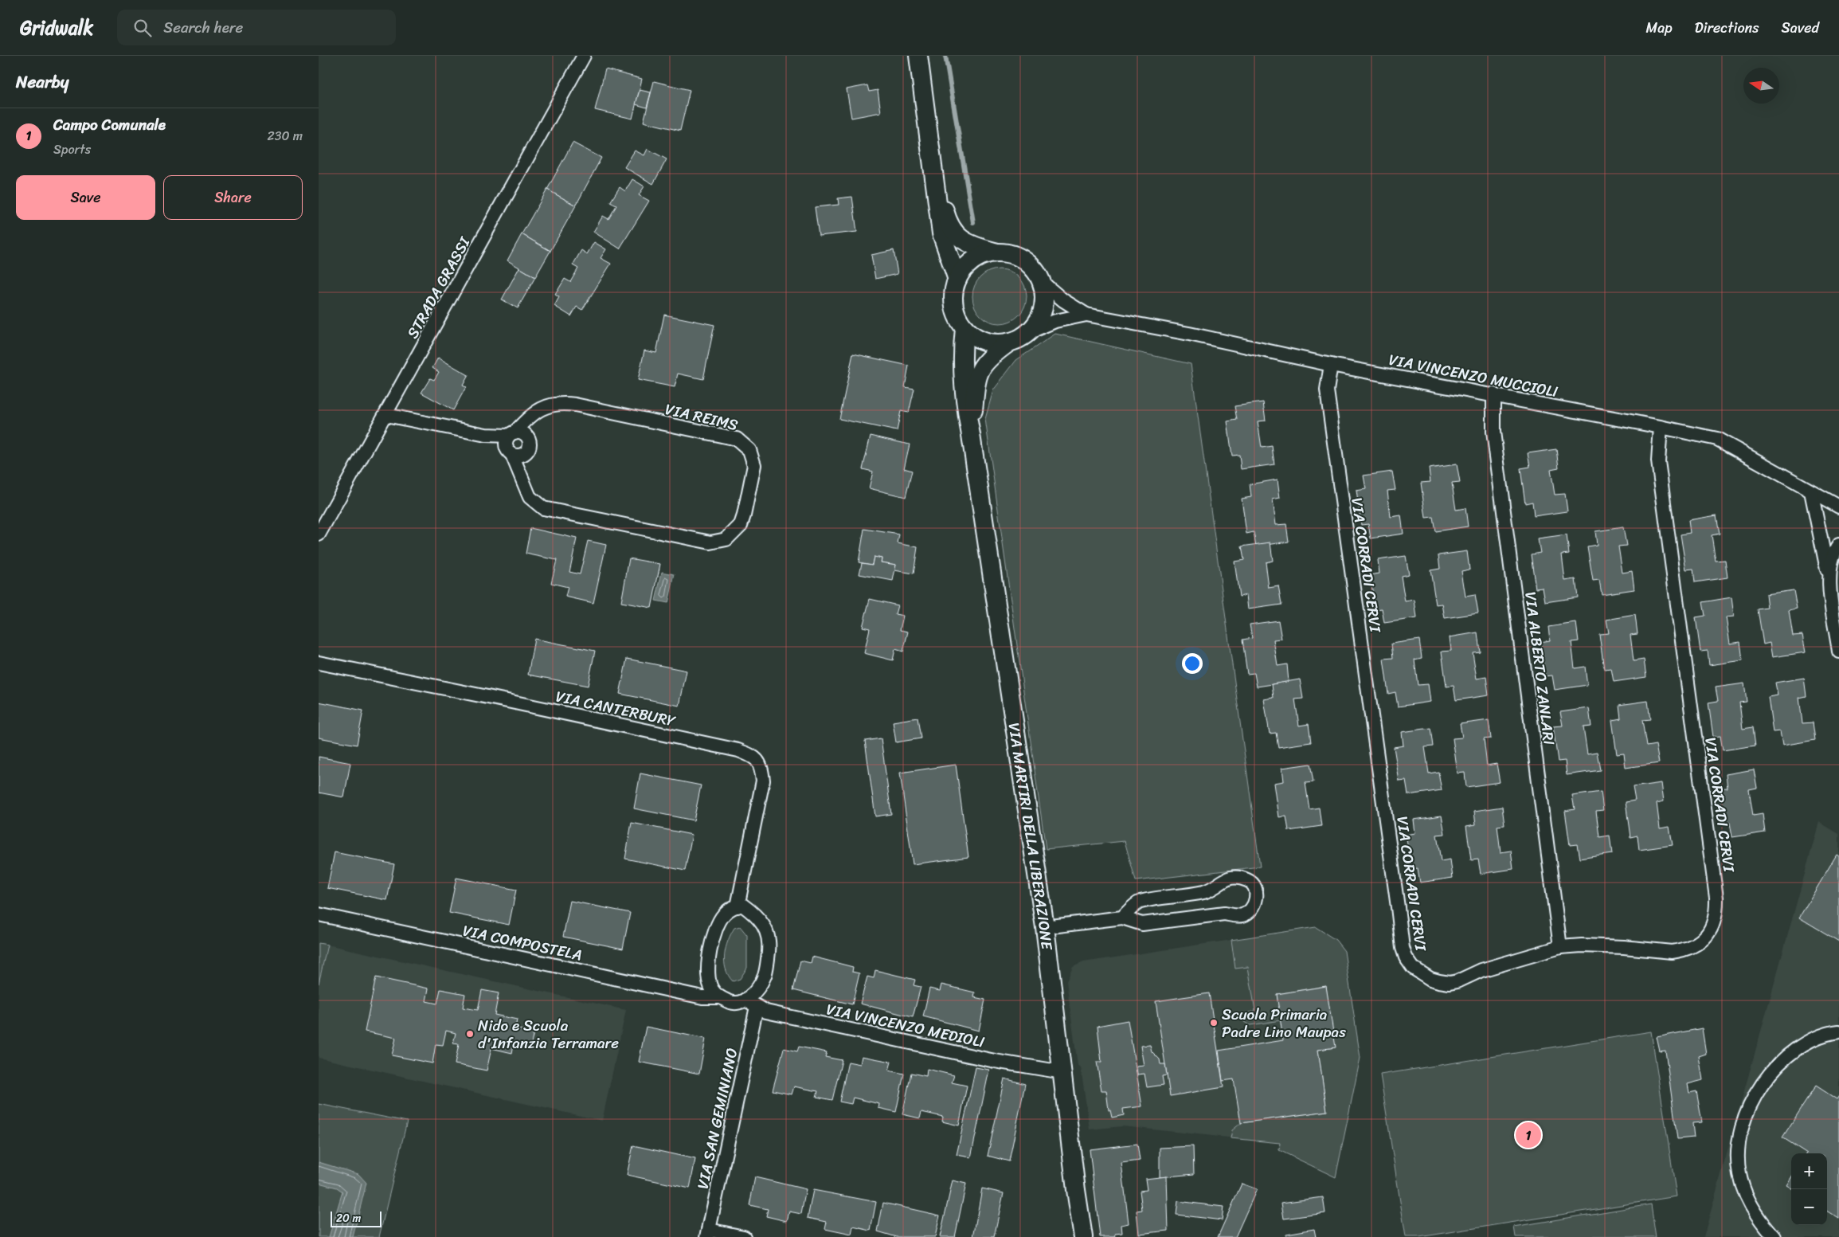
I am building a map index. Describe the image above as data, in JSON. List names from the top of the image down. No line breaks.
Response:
{"streets":{"street":["STRADA GRASSI","VIA VINCENZO MUCCIOLI","VIA REIMS","VIA CORRADI CERVI","VIA ALBERTO ZANLARI","VIA CANTERBURY","VIA MARTIRI DELLA LIBERAZIONE","VIA COMPOSTELA","VIA VINCENZO MEDIOLI","VIA SAN GEMINIANO"]},"crossings":[["VIA VINCENZO MUCCIOLI","VIA CORRADI CERVI"],["VIA VINCENZO MUCCIOLI","VIA ALBERTO ZANLARI"],["VIA CORRADI CERVI","VIA ALBERTO ZANLARI"],["VIA CANTERBURY","VIA COMPOSTELA"],["VIA CANTERBURY","VIA VINCENZO MEDIOLI"],["VIA MARTIRI DELLA LIBERAZIONE","VIA VINCENZO MEDIOLI"],["VIA COMPOSTELA","VIA VINCENZO MEDIOLI"],["VIA VINCENZO MEDIOLI","VIA SAN GEMINIANO"]],"places":["Scuola Primaria Padre Lino Maupas","Nido e Scuola d'Infanzia Terramare"],"scale_bar":"20 m","north":"left","page":{"header":"Gridwalk","search":"Search here","nav":["Map","Directions","Saved"],"heading":"Nearby","list":[{"mark":"1","name":"Campo Comunale","note":"Sports","value":"230 m"}],"buttons":["Save","Share"],"pins":"1","map_buttons":["+","−"],"scale":"20 m"}}
